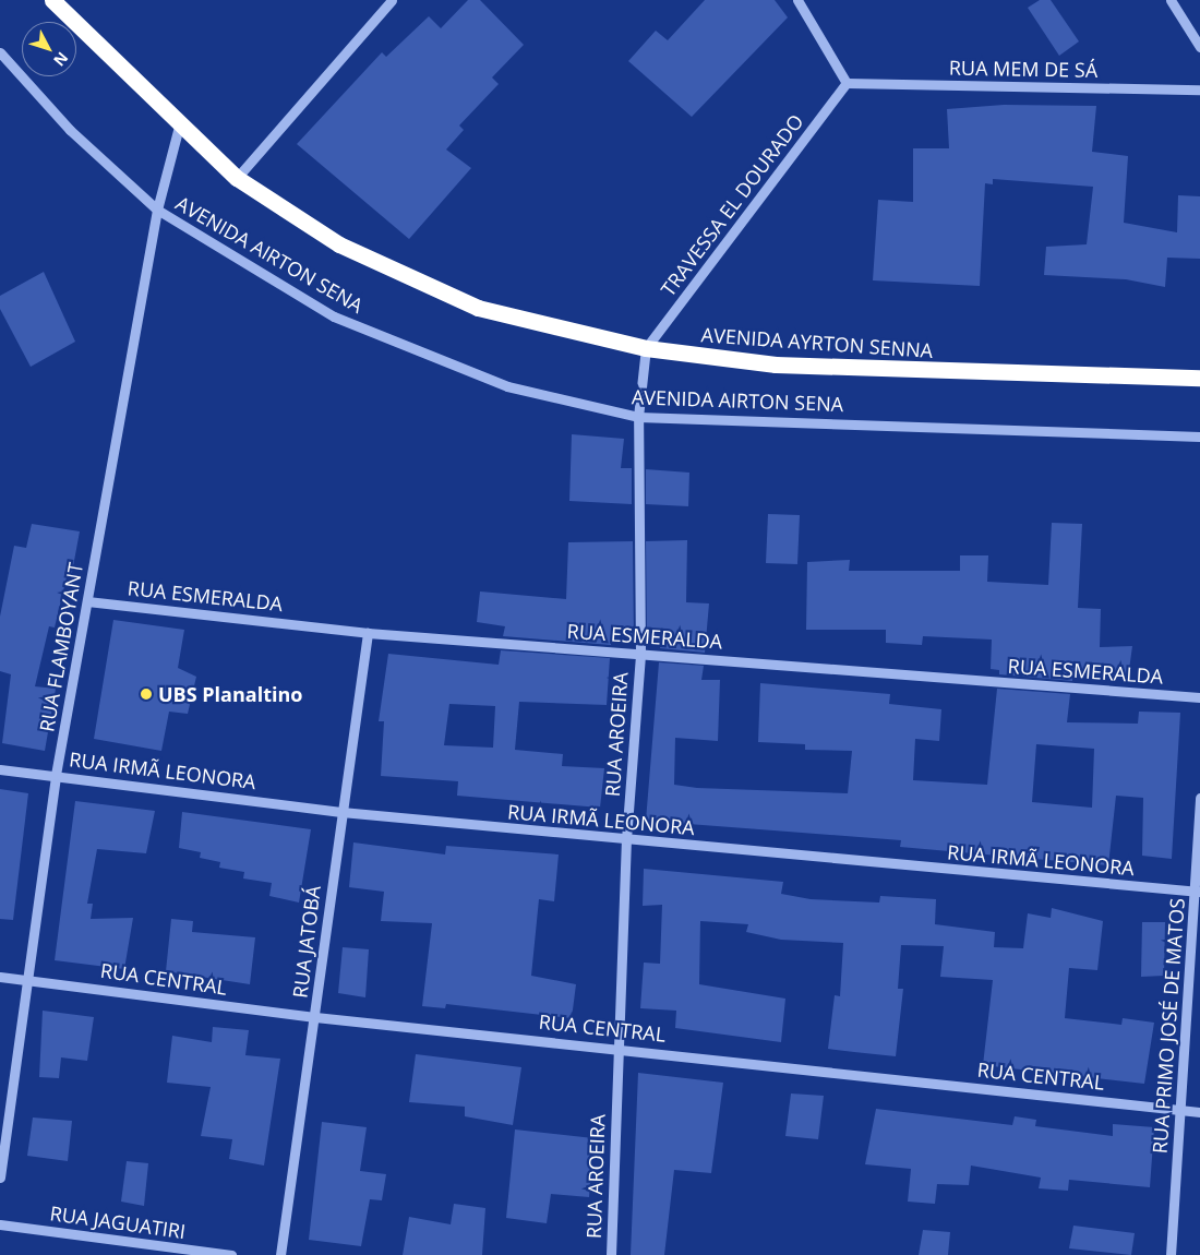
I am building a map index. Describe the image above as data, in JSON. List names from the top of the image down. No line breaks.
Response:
{"streets":{"highway":["AVENIDA AYRTON SENNA"],"street":["RUA MEM DE SÁ","TRAVESSA EL DOURADO","AVENIDA AIRTON SENA","RUA ESMERALDA","RUA FLAMBOYANT","RUA AROEIRA","RUA IRMÃ LEONORA","RUA JATOBÁ","RUA CENTRAL","RUA PRIMO JOSÉ DE MATOS","RUA JAGUATIRI"]},"crossings":[["RUA MEM DE SÁ","TRAVESSA EL DOURADO"],["TRAVESSA EL DOURADO","AVENIDA AYRTON SENNA"],["TRAVESSA EL DOURADO","RUA AROEIRA"],["AVENIDA AIRTON SENA","RUA FLAMBOYANT"],["AVENIDA AIRTON SENA","RUA AROEIRA"],["AVENIDA AYRTON SENNA","RUA FLAMBOYANT"],["AVENIDA AYRTON SENNA","RUA AROEIRA"],["RUA ESMERALDA","RUA FLAMBOYANT"],["RUA ESMERALDA","RUA AROEIRA"],["RUA ESMERALDA","RUA JATOBÁ"],["RUA FLAMBOYANT","RUA IRMÃ LEONORA"],["RUA FLAMBOYANT","RUA CENTRAL"],["RUA AROEIRA","RUA IRMÃ LEONORA"],["RUA AROEIRA","RUA CENTRAL"],["RUA IRMÃ LEONORA","RUA JATOBÁ"],["RUA IRMÃ LEONORA","RUA PRIMO JOSÉ DE MATOS"],["RUA JATOBÁ","RUA CENTRAL"],["RUA CENTRAL","RUA PRIMO JOSÉ DE MATOS"]],"places":["UBS Planaltino"],"north":"bottom right"}
